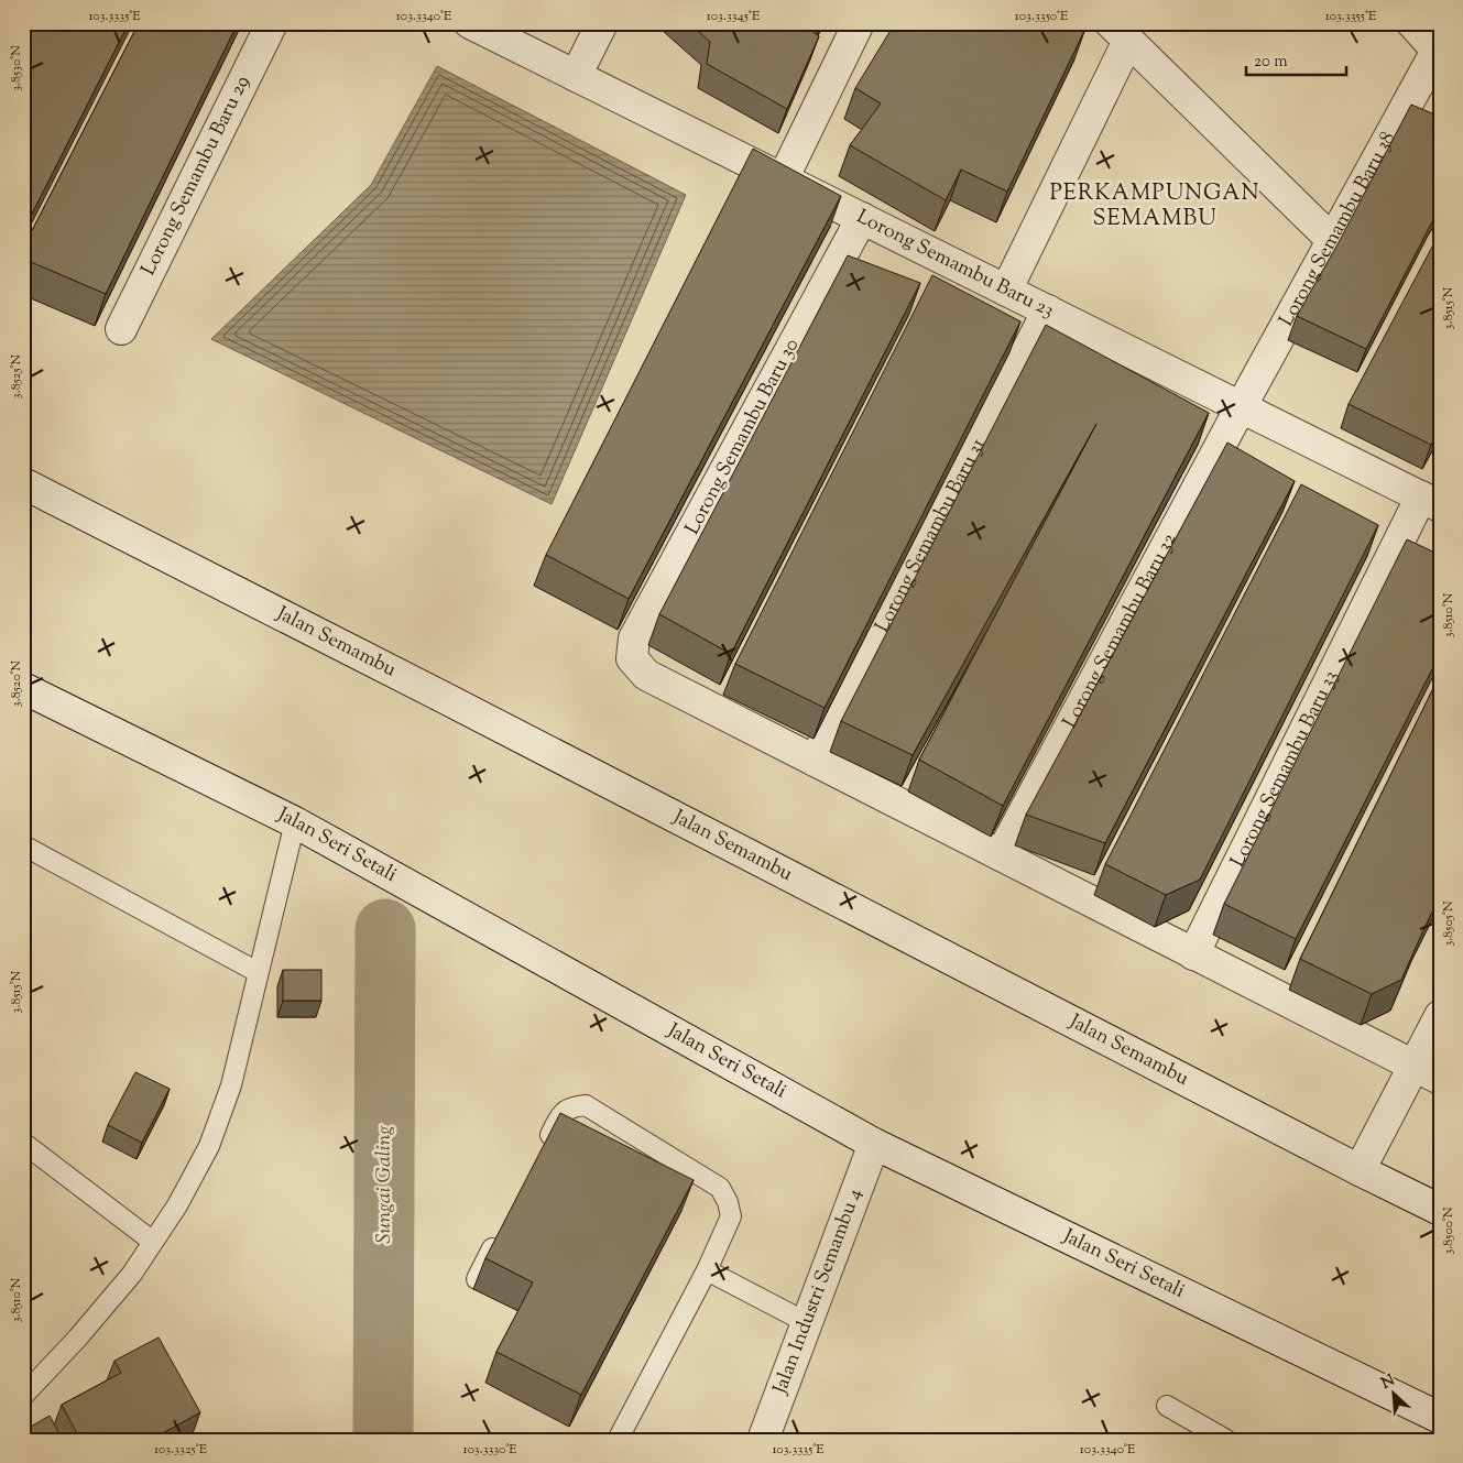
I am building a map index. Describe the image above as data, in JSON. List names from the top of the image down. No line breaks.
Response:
{"streets":{"street":["Lorong Semambu Baru 29","Lorong Semambu Baru 38","Lorong Semambu Baru 23","Lorong Semambu Baru 30","Lorong Semambu Baru 31","Lorong Semambu Baru 32","Jalan Semambu","Lorong Semambu Baru 33","Jalan Seri Setali","Jalan Industri Semambu 4"]},"crossings":[["Lorong Semambu Baru 38","Lorong Semambu Baru 23"],["Lorong Semambu Baru 38","Lorong Semambu Baru 32"],["Lorong Semambu Baru 23","Lorong Semambu Baru 30"],["Lorong Semambu Baru 23","Lorong Semambu Baru 31"],["Lorong Semambu Baru 23","Lorong Semambu Baru 32"],["Lorong Semambu Baru 23","Lorong Semambu Baru 33"],["Lorong Semambu Baru 30","Lorong Semambu Baru 31"],["Jalan Seri Setali","Jalan Industri Semambu 4"]],"districts":["PERKAMPUNGAN SEMAMBU"],"water":["Sungai Galing"],"scale_bar":"20 m","north":"top left","coordinates":["103.3335°E","103.3340°E","103.3345°E","103.3350°E","103.3355°E","3.8530°N","3.8515°N","3.8525°N","3.8510°N","3.8520°N","3.8505°N","3.8500°N","103.3325°E","103.3330°E"]}
